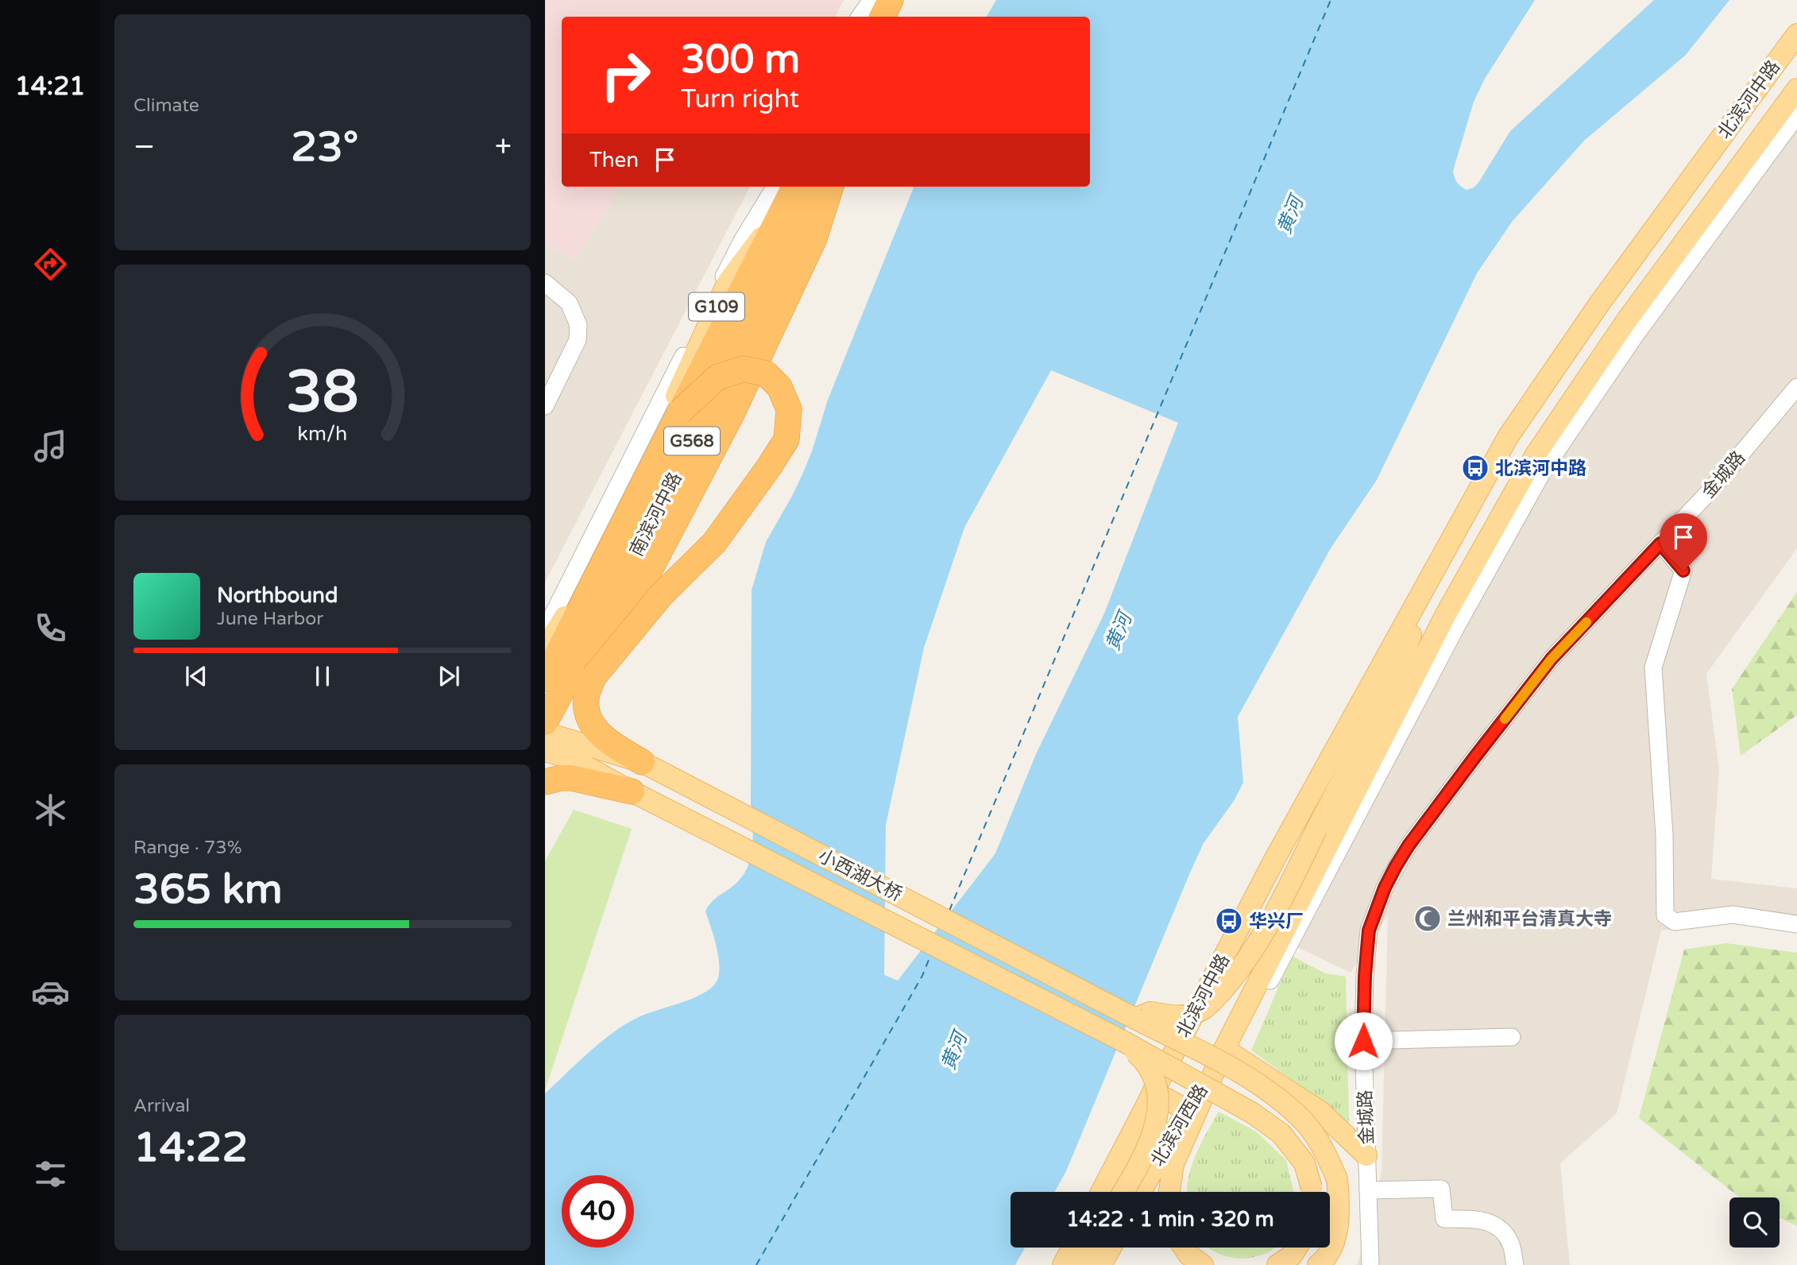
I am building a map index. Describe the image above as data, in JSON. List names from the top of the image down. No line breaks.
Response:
{"streets":{"highway":["G568","南滨河中路"],"main road":["北滨河中路","小西湖大桥","北滨河西路"],"street":["金城路"]},"crossings":[["北滨河中路","北滨河西路"]],"water":["黄河"],"places":{"bus stop":["北滨河中路","华兴厂"],"mosque":["兰州和平台清真大寺"]},"page":{"tabs":"14:21","tile":["Climate",["Range · 73%","365 km"],["Arrival","14:22"]],"turn":["300 m","Turn right"],"heat":["−","23°","+"],"then":"Then","song":["Northbound","June Harbor"],"limit":"40","trip":"14:22 · 1 min · 320 m","gauge":["38","km/h"]}}
